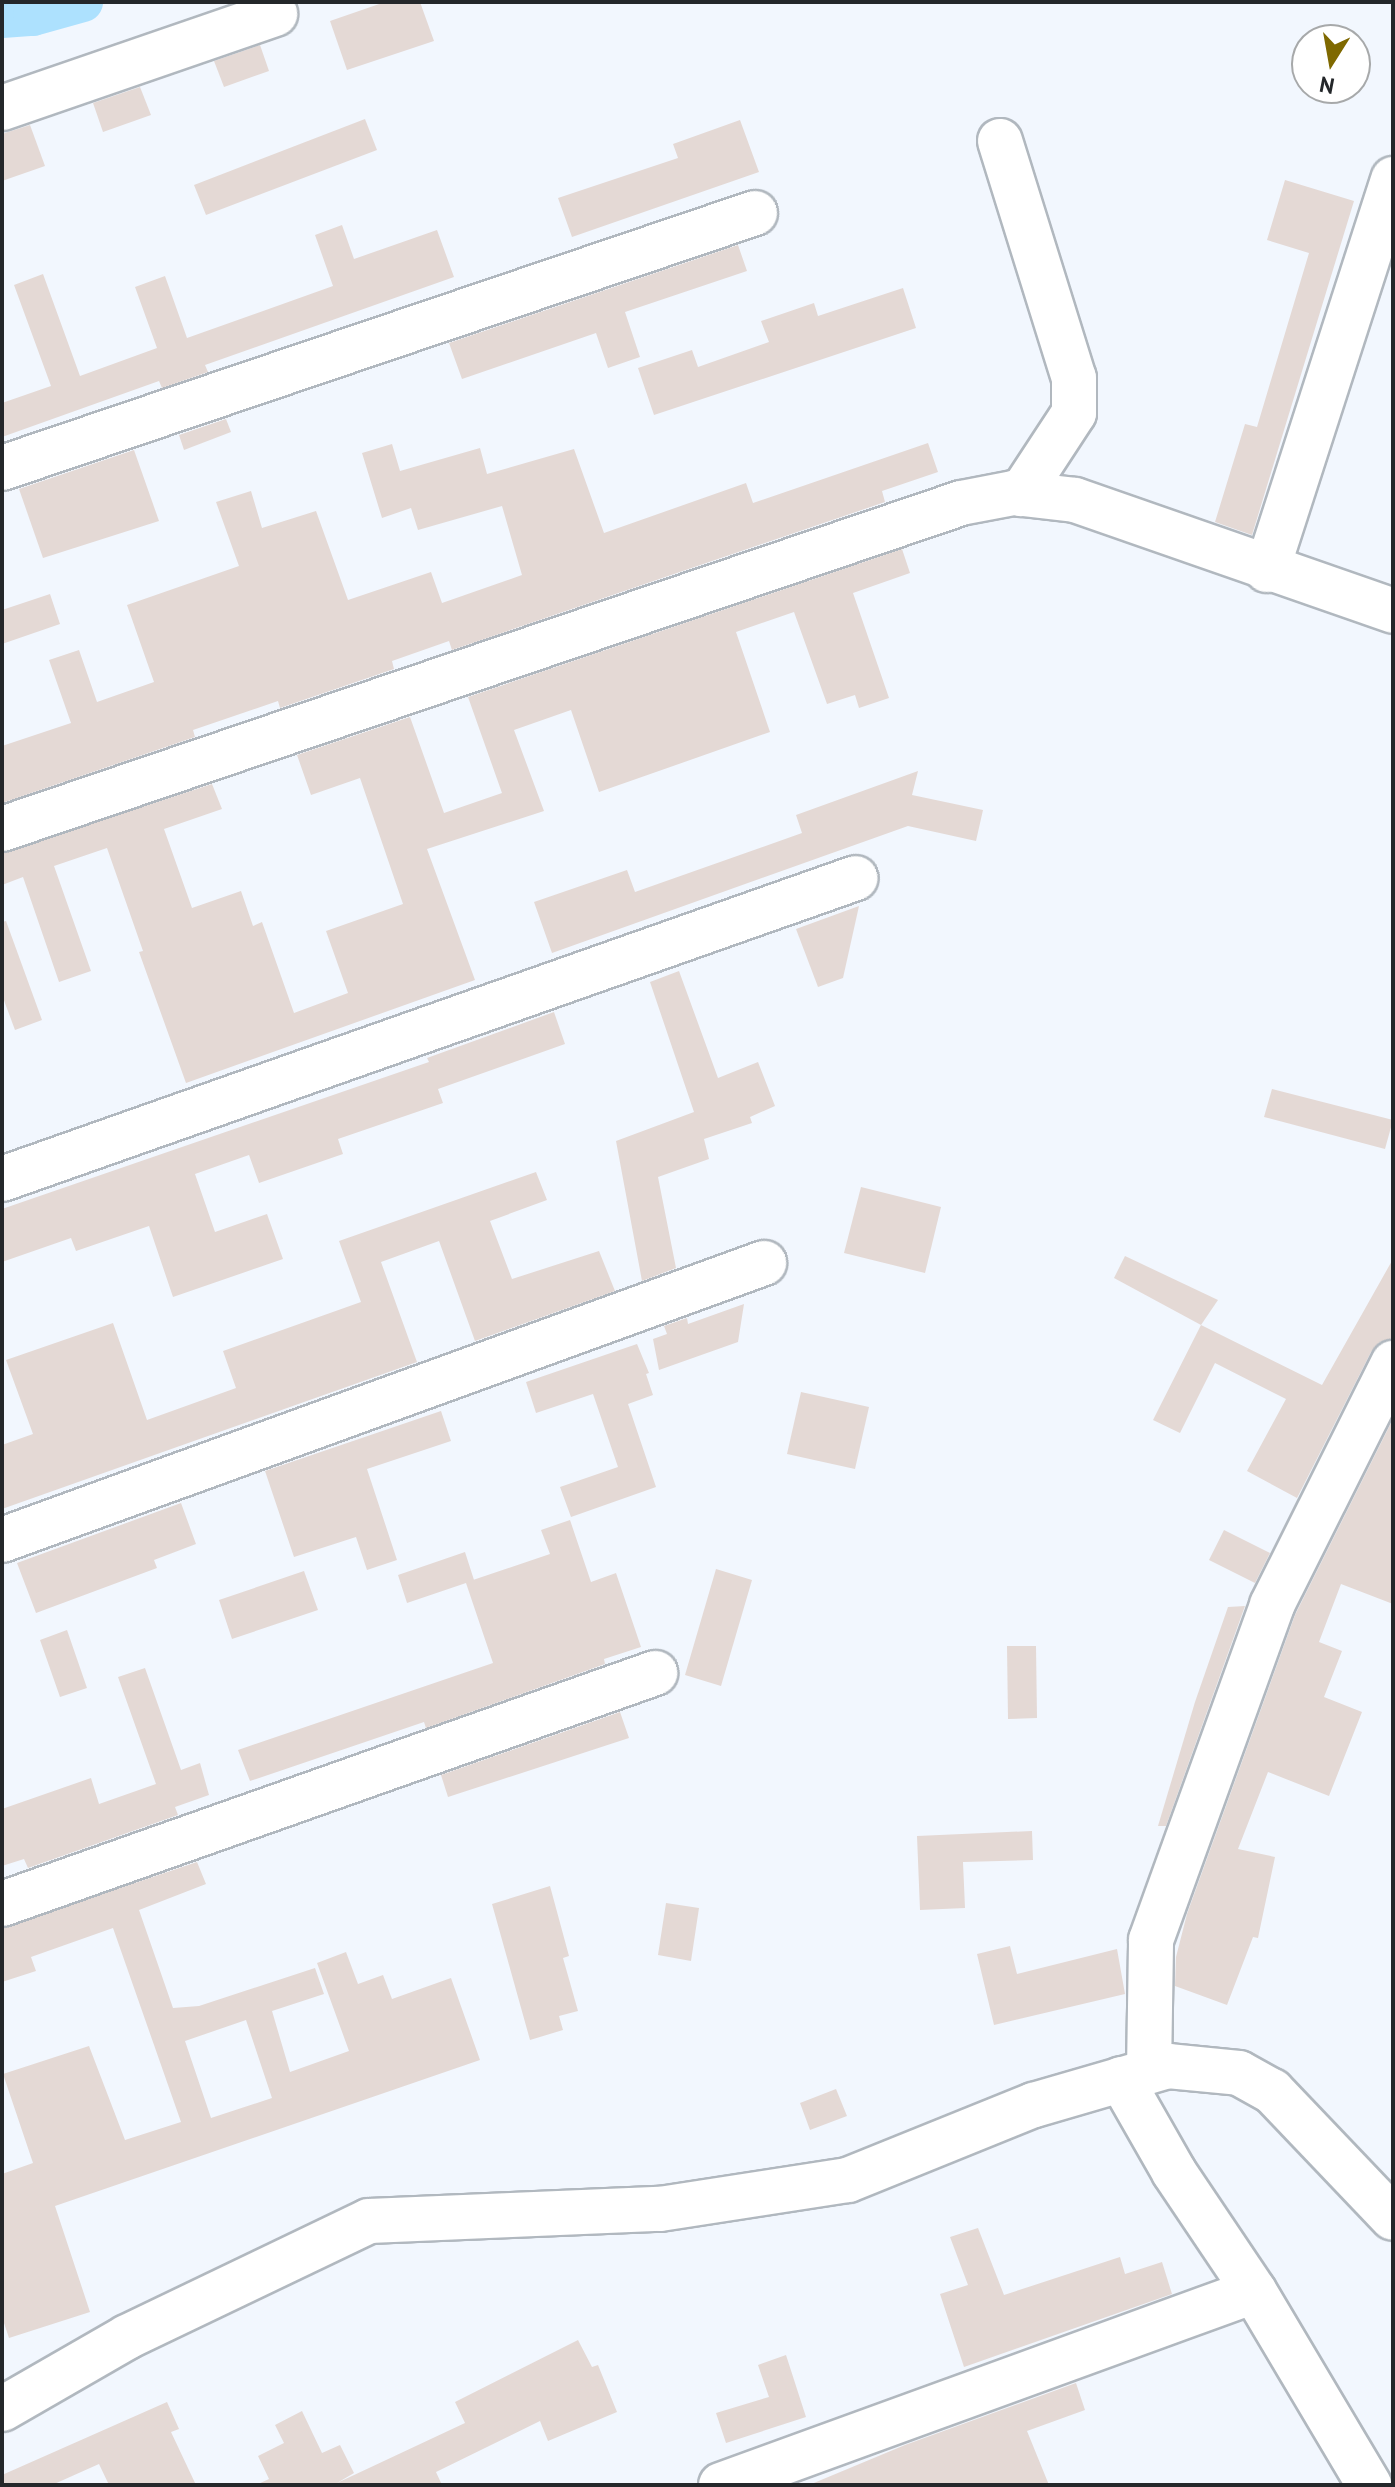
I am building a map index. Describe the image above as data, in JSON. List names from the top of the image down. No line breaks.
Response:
{"north":"bottom"}
